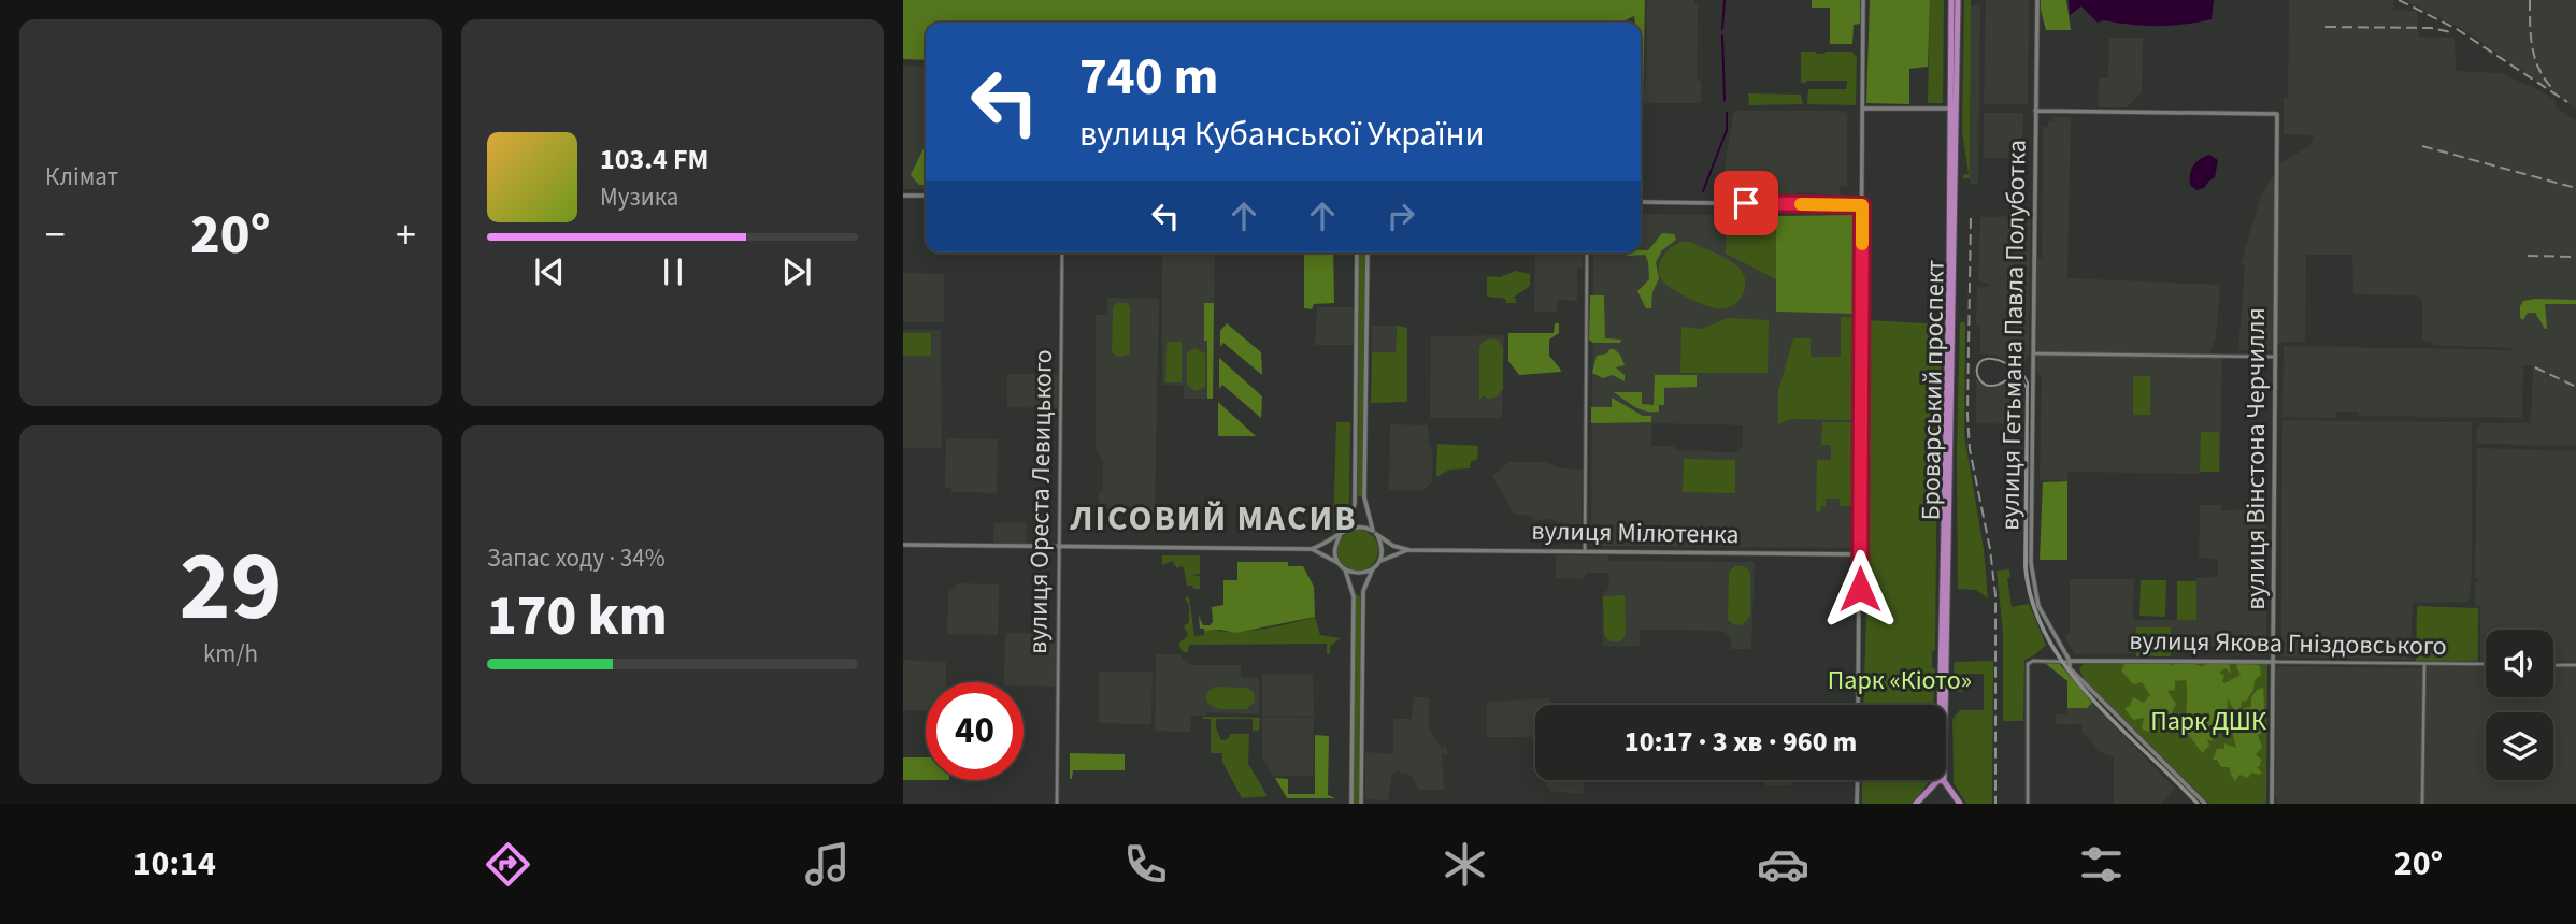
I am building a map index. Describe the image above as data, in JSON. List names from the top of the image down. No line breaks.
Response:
{"streets":{"highway":["Броварський проспект"],"street":["вулиця Гетьмана Павла Полуботка","вулиця Вінстона Черчилля","вулиця Ореста Левицького","вулиця Мілютенка","вулиця Якова Гніздовського"]},"crossings":[["вулиця Гетьмана Павла Полуботка","вулиця Вінстона Черчилля"],["вулиця Гетьмана Павла Полуботка","вулиця Якова Гніздовського"],["вулиця Вінстона Черчилля","вулиця Якова Гніздовського"]],"districts":["ЛІСОВИЙ МАСИВ"],"parks":["Парк «Кіото»","Парк ДШК"],"page":{"tile":["Клімат",["29","km/h"],["Запас ходу · 34%","170 km"]],"turn":["740 m","вулиця Кубанської України"],"song":["103.4 FM","Музика"],"heat":["−","20°","+"],"limit":"40","trip":"10:17 · 3 хв · 960 m","tabs":["10:14","20°"]}}
